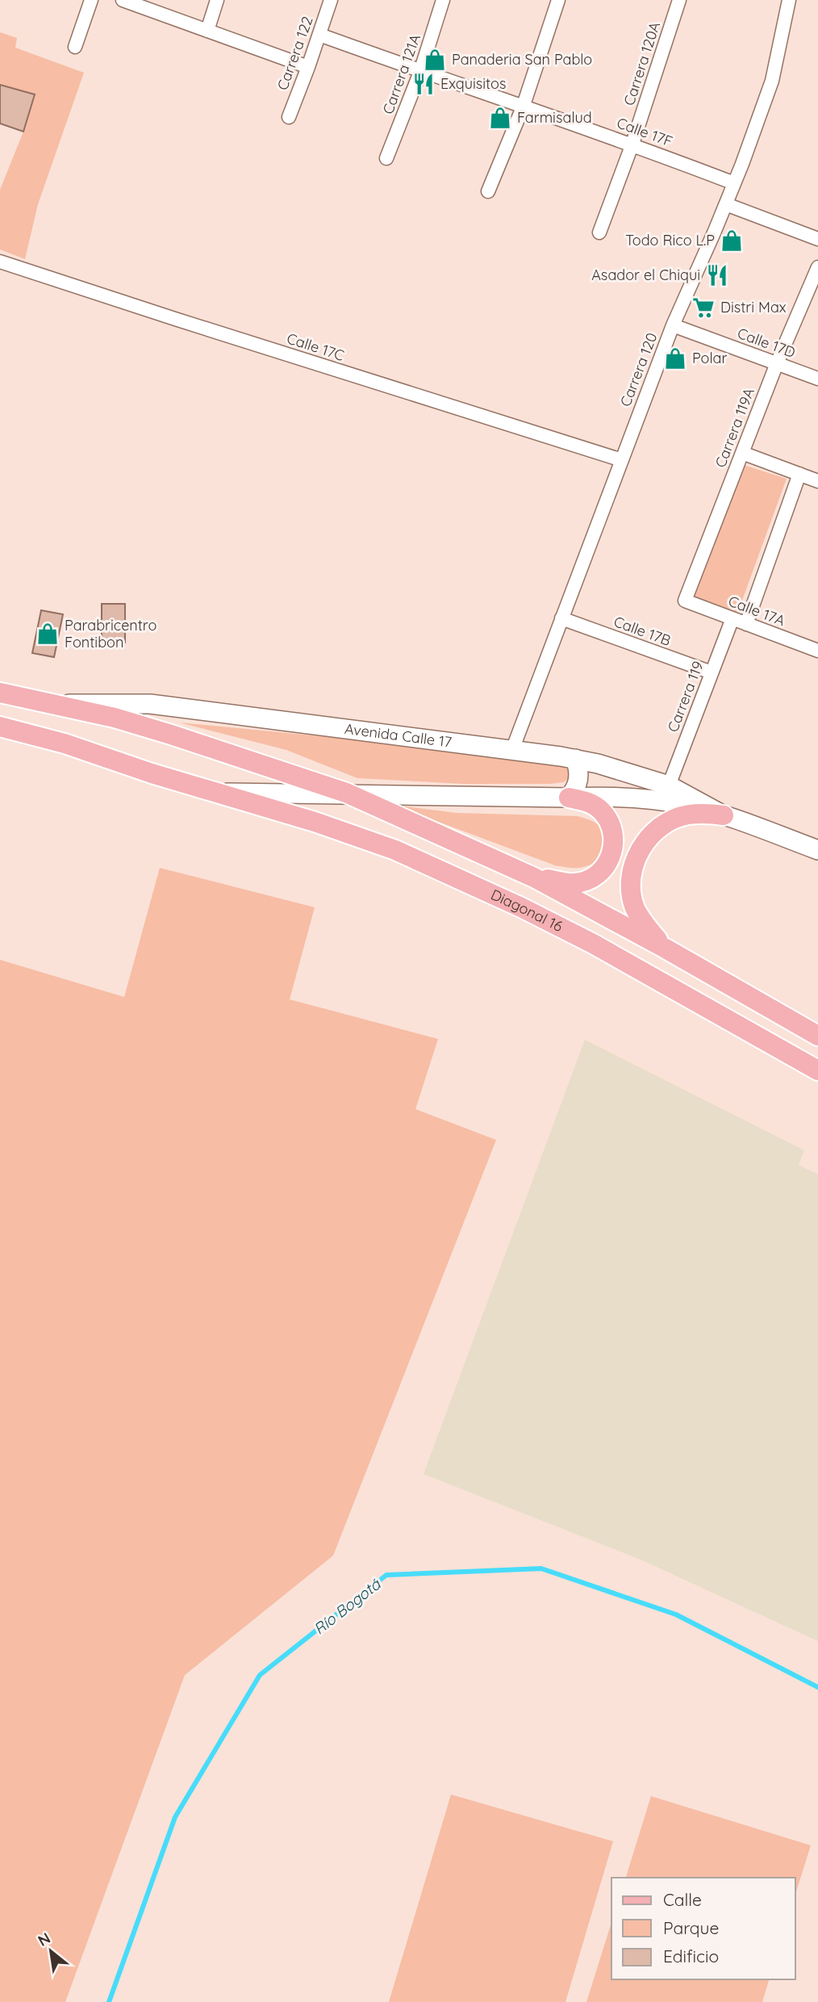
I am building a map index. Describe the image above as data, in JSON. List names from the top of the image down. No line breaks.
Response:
{"streets":{"main road":["Avenida Calle 17","Diagonal 16"],"street":["Carrera 122","Carrera 120A","Carrera 121A","Calle 17F","Calle 17D","Calle 17C","Carrera 120","Carrera 119A","Calle 17A","Calle 17B","Carrera 119"]},"crossings":[["Carrera 122","Calle 17F"],["Carrera 120A","Calle 17F"],["Carrera 121A","Calle 17F"],["Calle 17F","Carrera 120"],["Calle 17D","Carrera 120"],["Calle 17D","Carrera 119A"],["Calle 17C","Carrera 120"],["Carrera 120","Calle 17B"],["Carrera 120","Avenida Calle 17"],["Carrera 119A","Calle 17A"],["Calle 17A","Carrera 119"],["Calle 17B","Carrera 119"],["Carrera 119","Avenida Calle 17"],["Avenida Calle 17","Diagonal 16"]],"water":["Río Bogotá"],"places":{"shop":["Panaderia San Pablo","Farmisalud","Todo Rico L.P","Polar","Parabricentro Fontibon"],"restaurant":["Exquisitos","Asador el Chiqui"],"supermarket":["Distri Max"]},"legend":["Calle","Parque","Edificio"],"north":"top left"}
